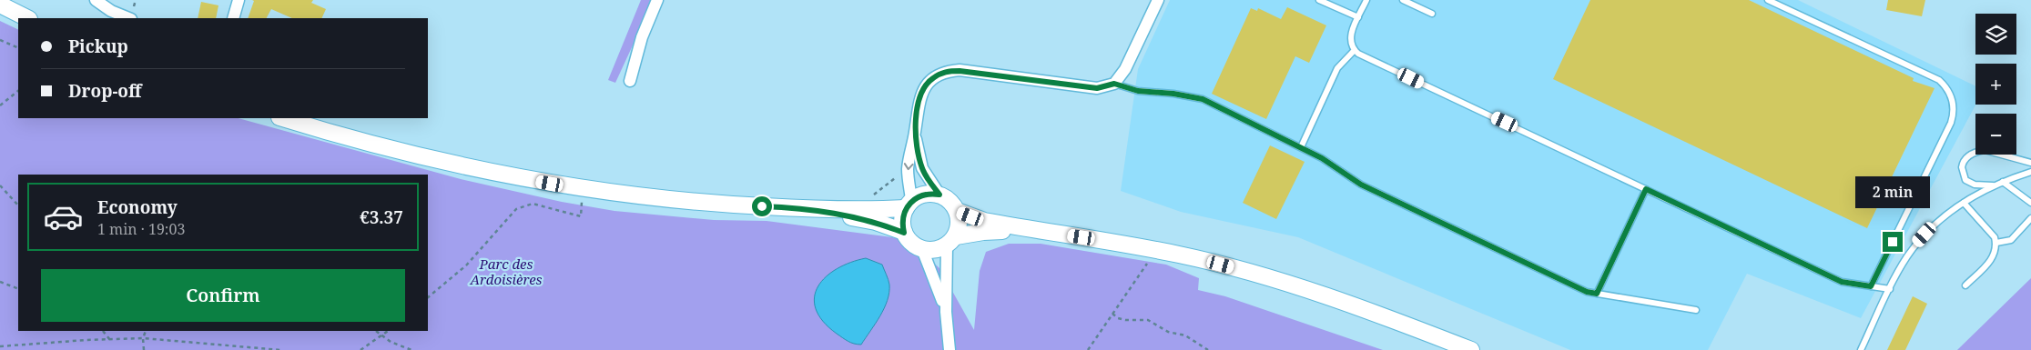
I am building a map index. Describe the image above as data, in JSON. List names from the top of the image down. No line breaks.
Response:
{"parks":["Parc des Ardoisières"],"page":{"map_buttons":["+","−"],"banner":["Pickup","Drop-off"],"bubble":"2 min","list":[{"name":"Economy","note":"1 min · 19:03","value":"€3.37"}],"buttons":"Confirm"}}
